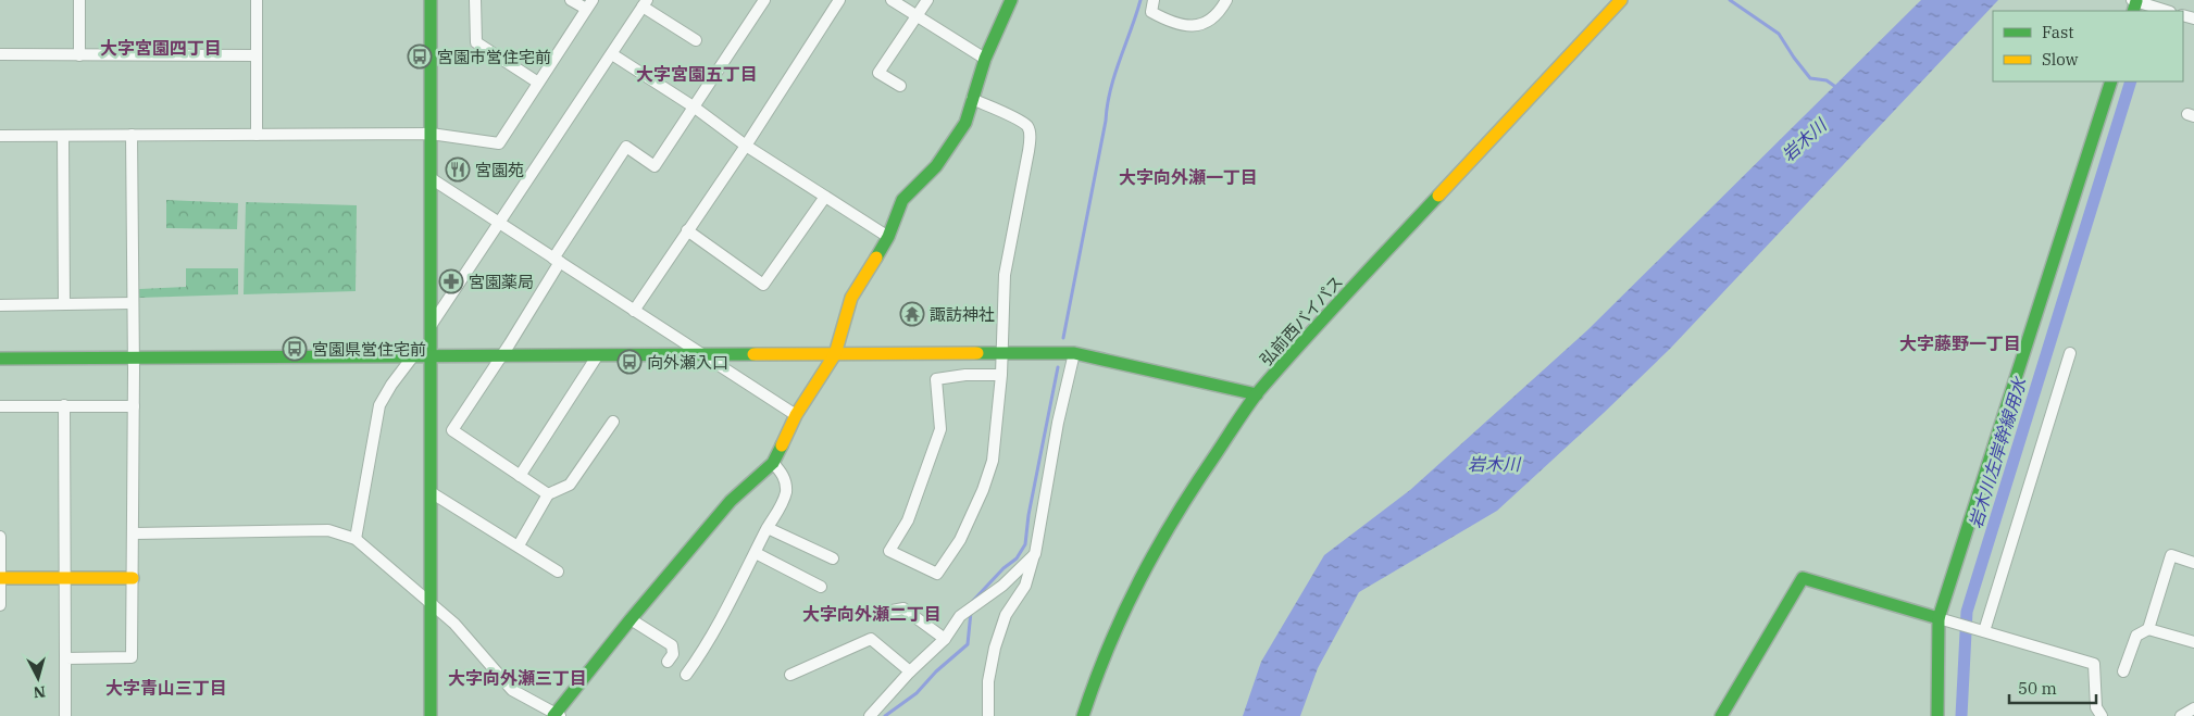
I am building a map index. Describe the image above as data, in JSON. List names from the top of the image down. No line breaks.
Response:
{"streets":{"street":["弘前西バイパス"]},"districts":["大字宮園四丁目","大字宮園五丁目","大字向外瀬一丁目","大字藤野一丁目","大字向外瀬二丁目","大字向外瀬三丁目","大字青山三丁目"],"water":["岩木川","岩木川左岸幹線用水"],"places":{"bus stop":["宮園市営住宅前","宮園県営住宅前","向外瀬入口"],"restaurant":["宮園苑"],"pharmacy":["宮園薬局"],"temple":["諏訪神社"]},"legend":["Fast","Slow"],"scale_bar":"50 m","north":"bottom"}
